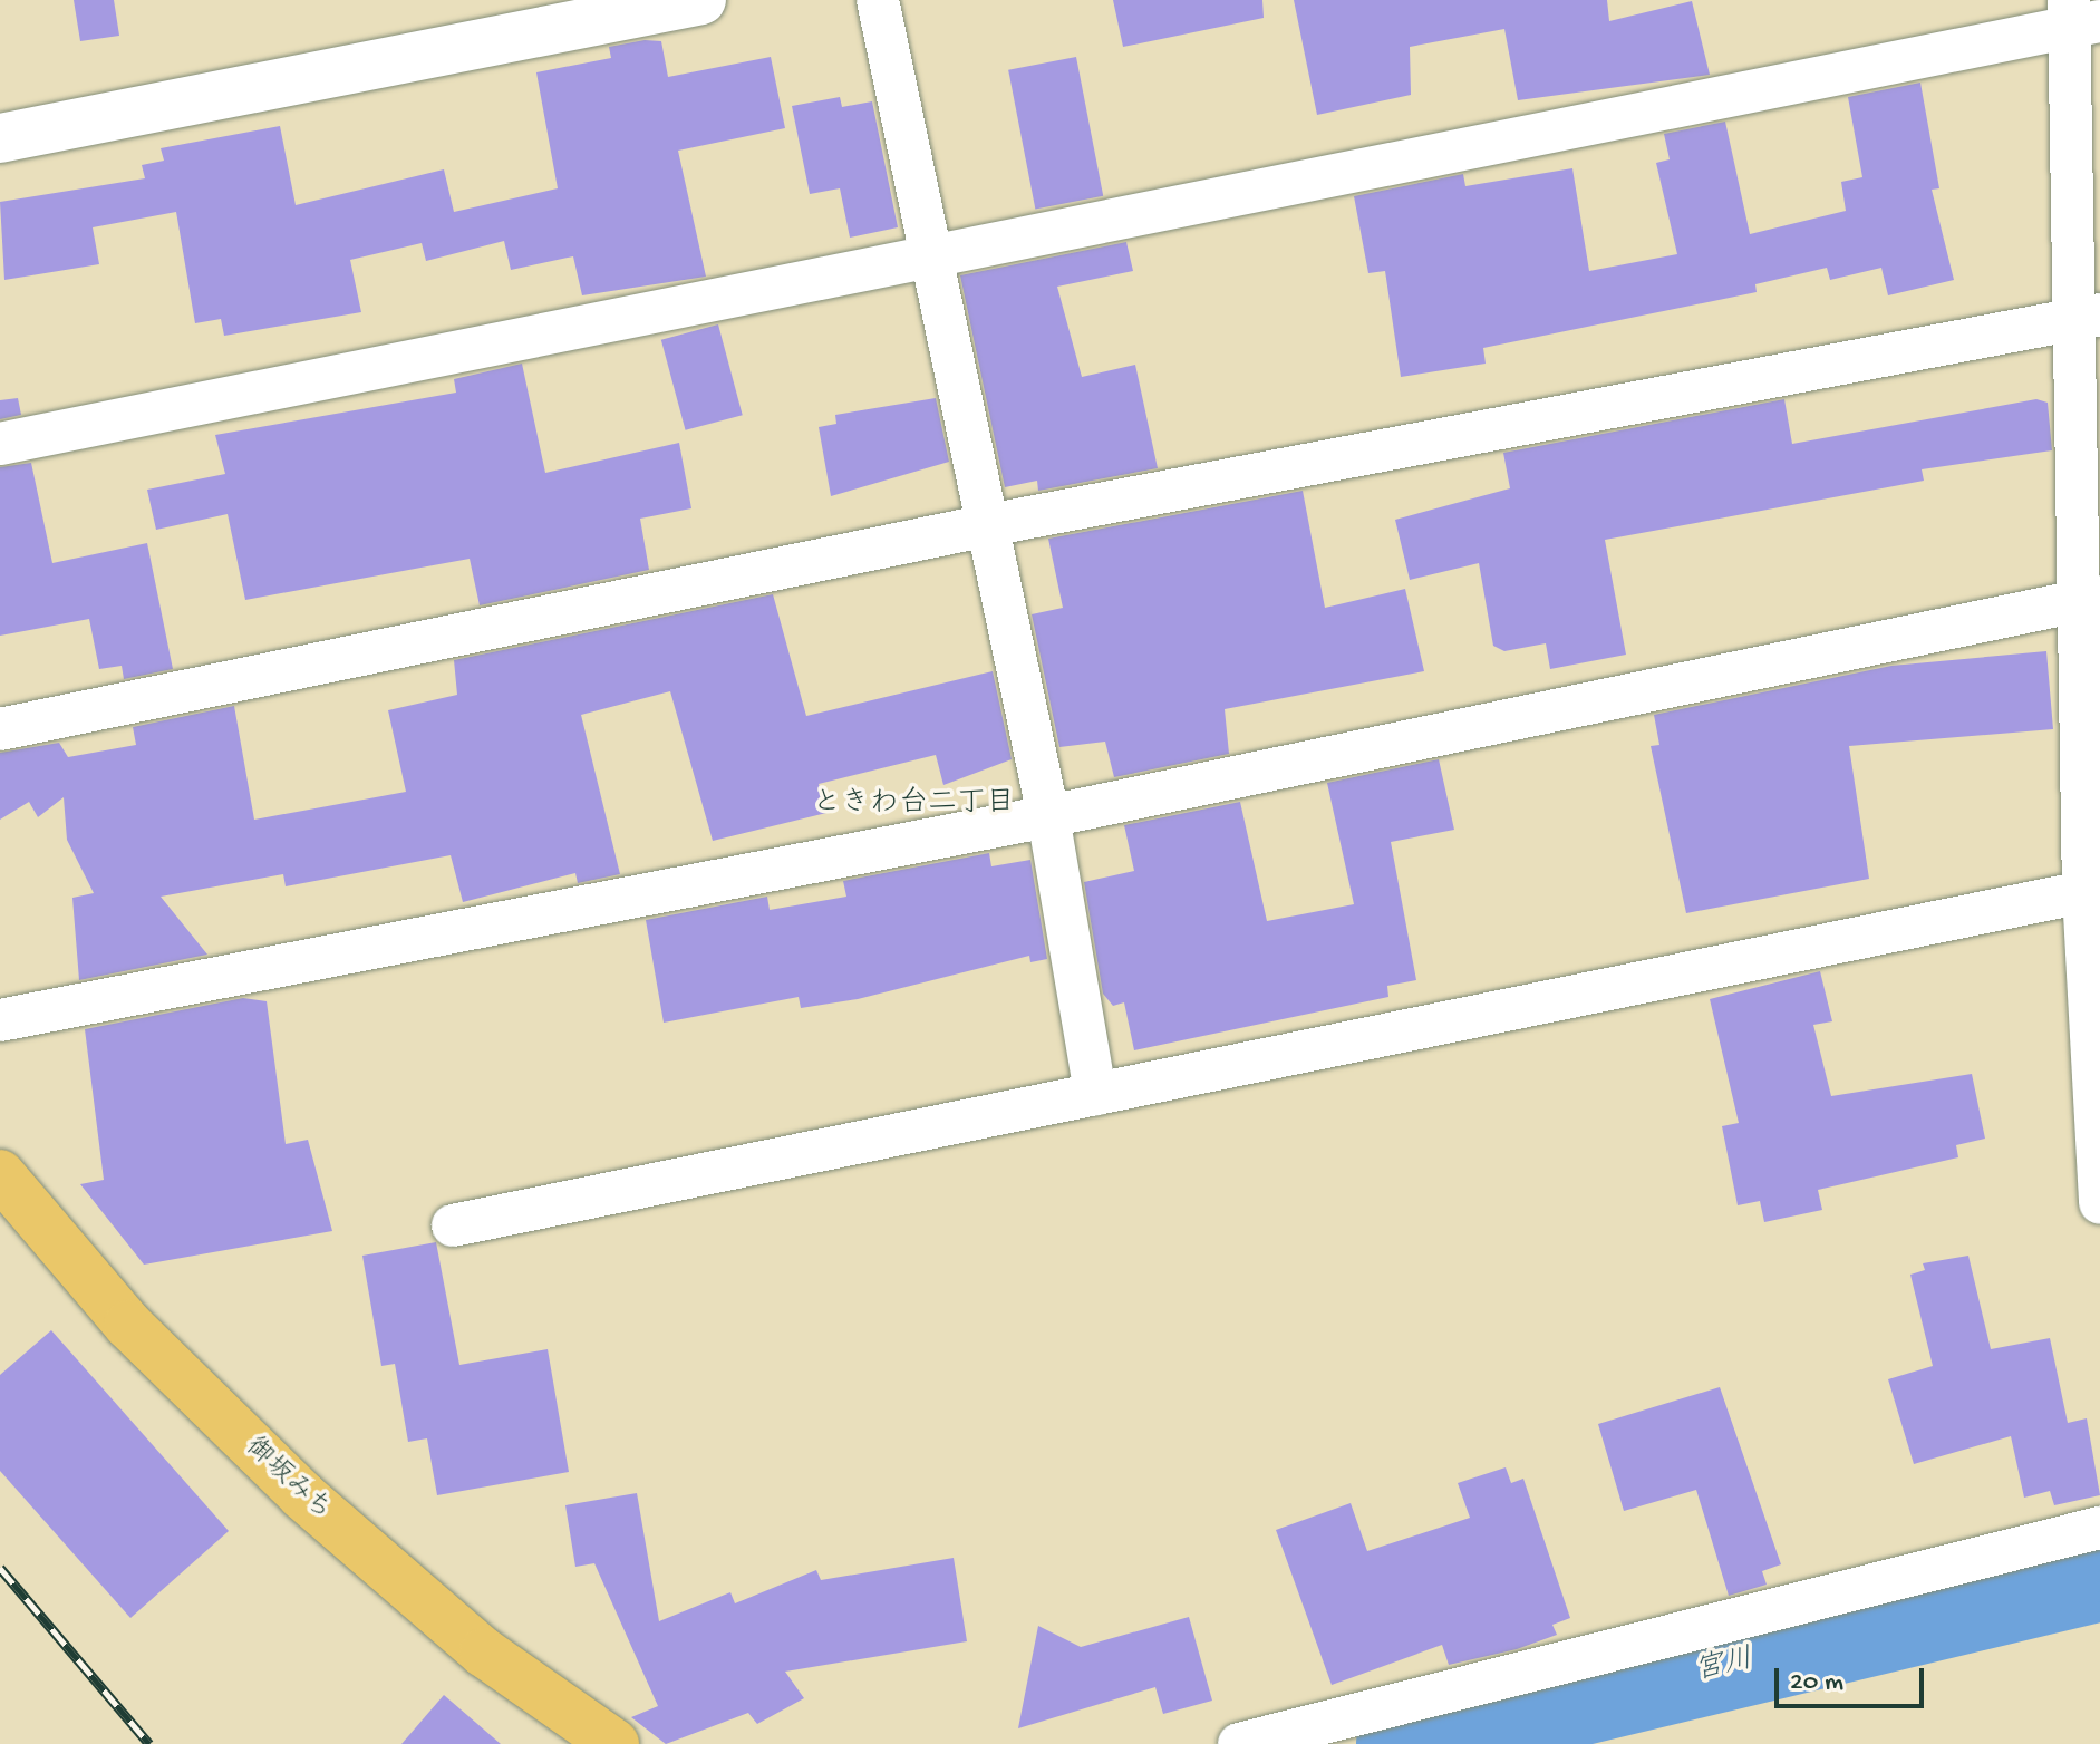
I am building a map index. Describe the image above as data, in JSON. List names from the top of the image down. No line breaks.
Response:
{"streets":{"highway":["御坂みち"]},"districts":["ときわ台二丁目"],"water":["宮川"],"scale_bar":"20 m"}
